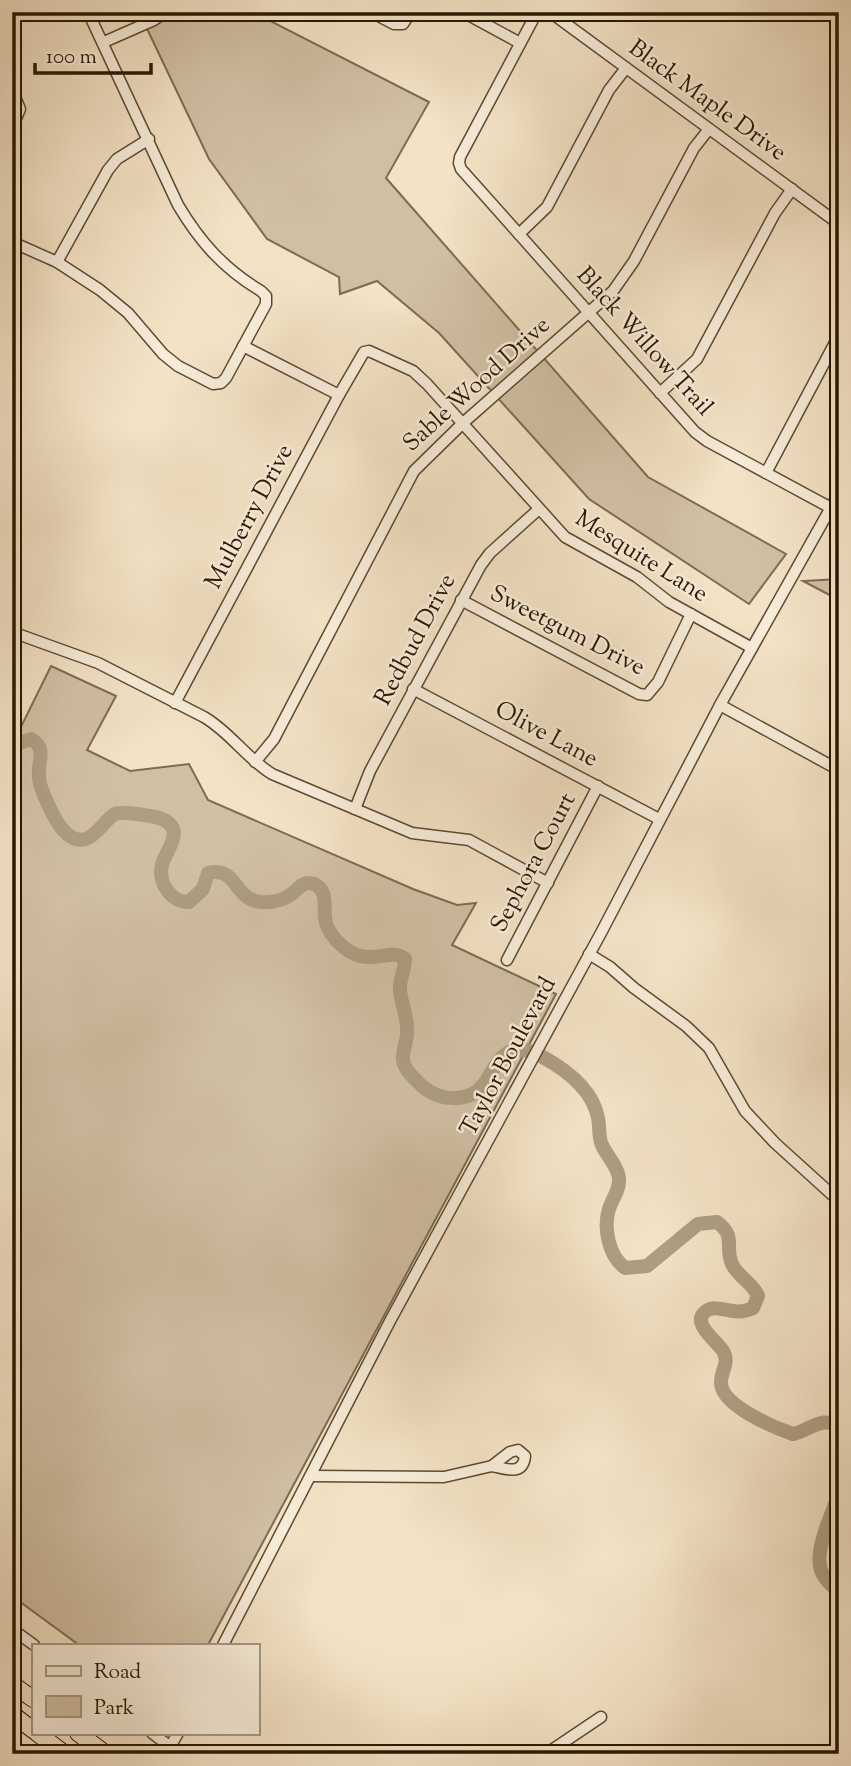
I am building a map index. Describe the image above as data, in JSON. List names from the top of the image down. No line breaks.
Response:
{"streets":{"street":["Black Maple Drive","Black Willow Trail","Sable Wood Drive","Mulberry Drive","Mesquite Lane","Sweetgum Drive","Redbud Drive","Olive Lane","Sephora Court","Taylor Boulevard"]},"crossings":[["Black Maple Drive","Sable Wood Drive"],["Black Willow Trail","Sable Wood Drive"],["Black Willow Trail","Taylor Boulevard"],["Sable Wood Drive","Mesquite Lane"],["Mulberry Drive","Mesquite Lane"],["Mesquite Lane","Sweetgum Drive"],["Mesquite Lane","Redbud Drive"],["Mesquite Lane","Taylor Boulevard"],["Sweetgum Drive","Redbud Drive"],["Redbud Drive","Olive Lane"],["Olive Lane","Sephora Court"],["Olive Lane","Taylor Boulevard"]],"legend":["Road","Park"],"scale_bar":"100 m"}
